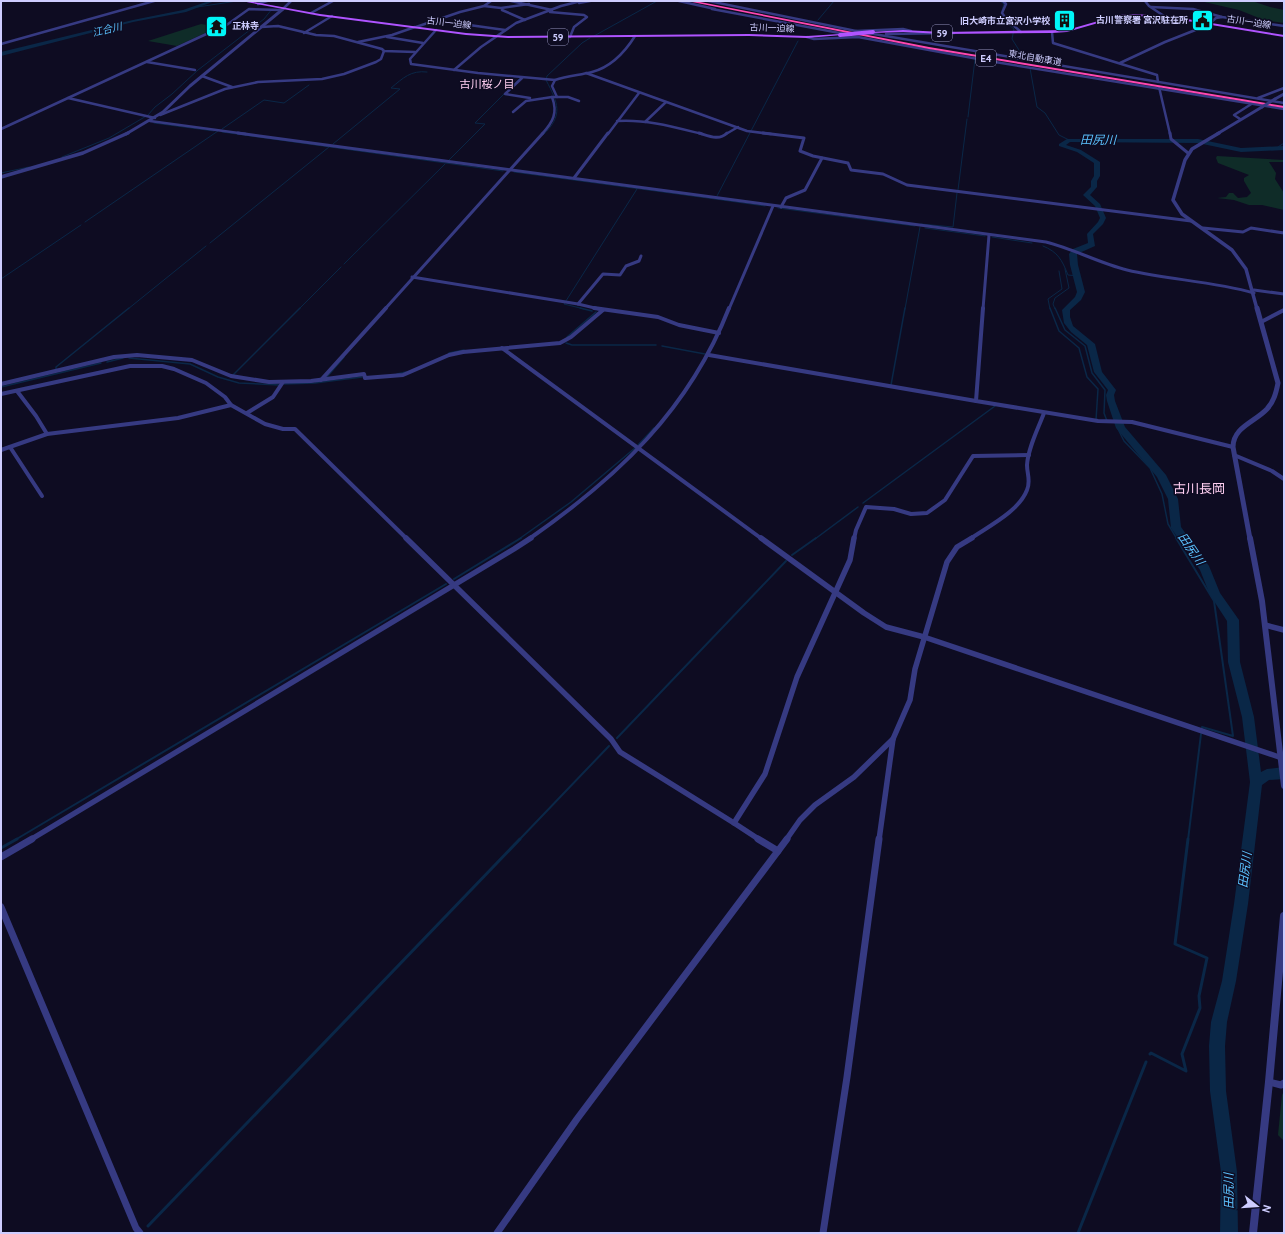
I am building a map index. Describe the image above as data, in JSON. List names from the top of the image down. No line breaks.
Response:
{"streets":{"highway":["E4","東北自動車道"],"main road":["古川一迫線","59"]},"crossings":[["古川一迫線","59"]],"districts":["古川桜ノ目","古川長岡"],"water":["江合川","田尻川"],"places":{"public building":["古川警察署 宮沢駐在所"],"building":["旧大崎市立宮沢小学校"],"temple":["正林寺"]},"north":"right"}
